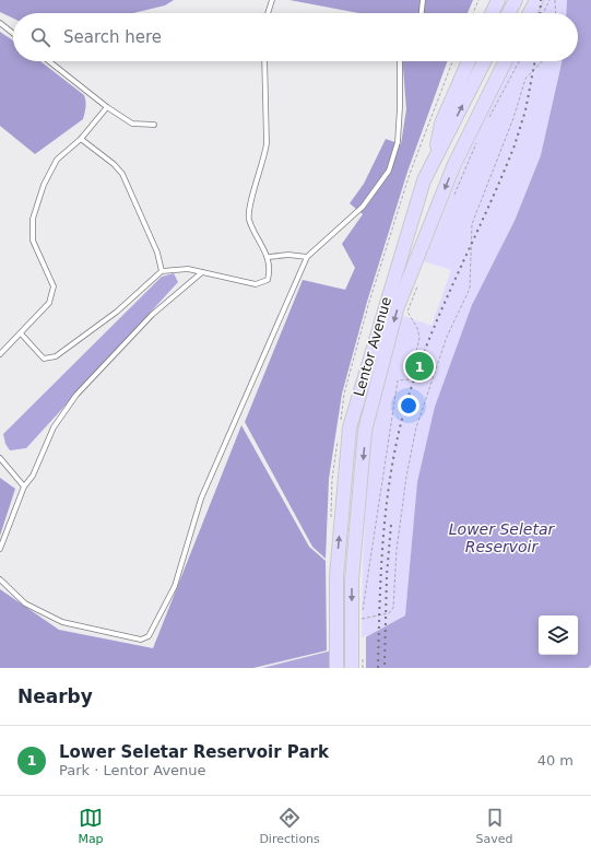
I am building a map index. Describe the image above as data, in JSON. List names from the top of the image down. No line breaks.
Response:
{"streets":{"main road":["Lentor Avenue"]},"water":["Lower Seletar Reservoir"],"page":{"search":"Search here","pins":"1","heading":"Nearby","list":[{"mark":"1","name":"Lower Seletar Reservoir Park","note":"Park · Lentor Avenue","value":"40 m"}],"nav":["Map","Directions","Saved"]}}
